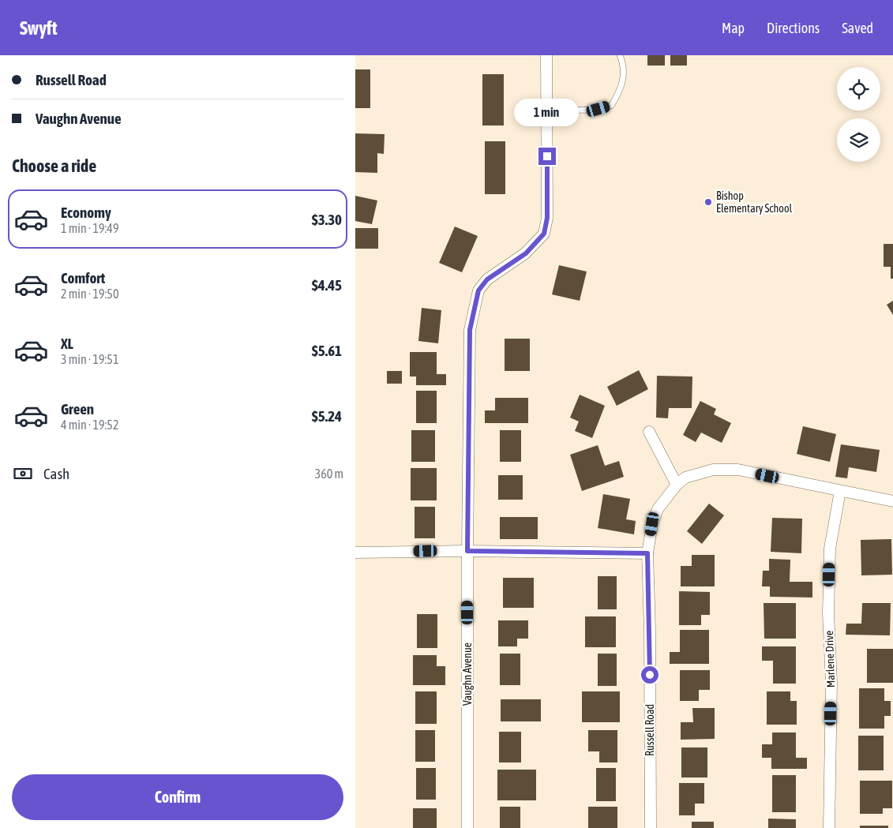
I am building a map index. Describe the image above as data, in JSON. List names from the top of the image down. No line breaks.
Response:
{"streets":{"street":["Marlene Drive","Vaughn Avenue","Russell Road"]},"crossings":[["Marlene Drive","Russell Road"]],"places":["Bishop Elementary School"],"page":{"header":"Swyft","nav":["Map","Directions","Saved"],"banner":["Russell Road","Vaughn Avenue"],"bubble":"1 min","heading":"Choose a ride","list":[{"name":"Economy","note":"1 min · 19:49","value":"$3.30"},{"name":"Comfort","note":"2 min · 19:50","value":"$4.45"},{"name":"XL","note":"3 min · 19:51","value":"$5.61"},{"name":"Green","note":"4 min · 19:52","value":"$5.24"}],"pay":["Cash","360 m"],"buttons":"Confirm"}}
